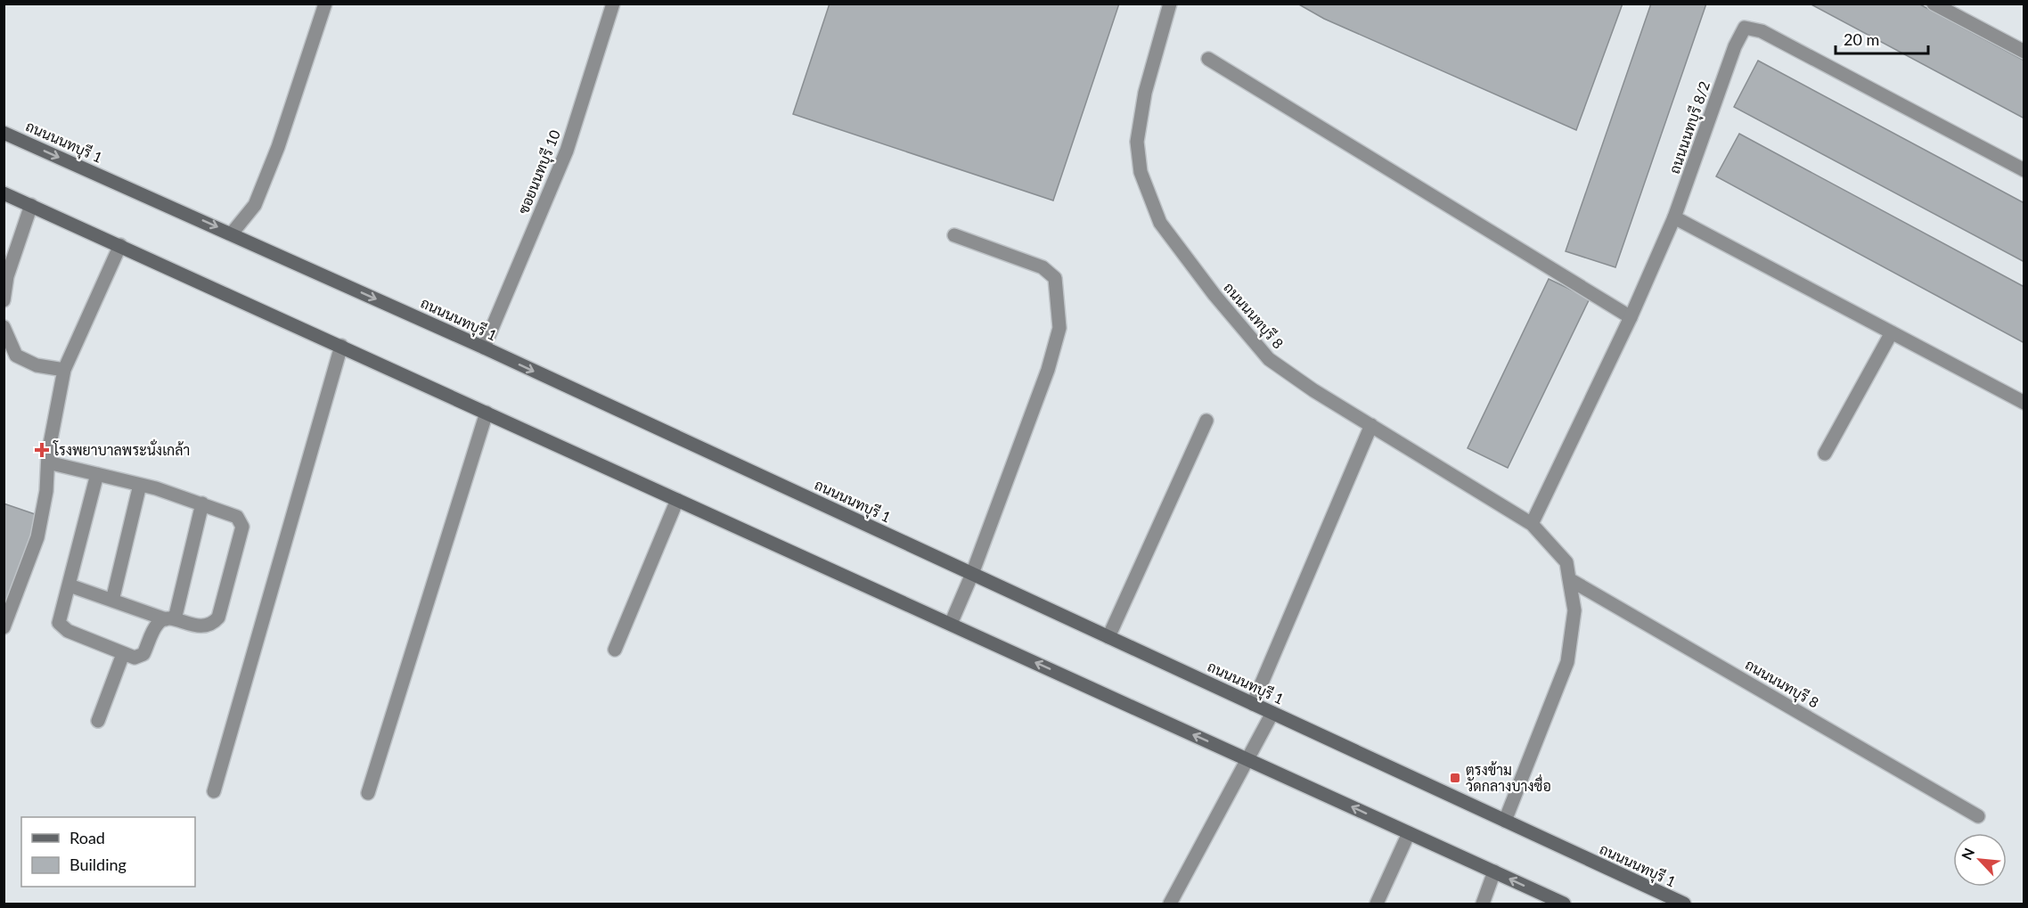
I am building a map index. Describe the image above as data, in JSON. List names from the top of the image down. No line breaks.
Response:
{"streets":{"main road":["ถนนนนทบุรี 1"],"street":["ถนนนนทบุรี 8/2","ซอยนนทบุรี 10","ถนนนนทบุรี 8"]},"crossings":[["ถนนนนทบุรี 8/2","ถนนนนทบุรี 8"],["ถนนนนทบุรี 1","ซอยนนทบุรี 10"],["ถนนนนทบุรี 1","ถนนนนทบุรี 8"]],"places":{"health":["โรงพยาบาลพระนั่งเกล้า"],"transit":["ตรงข้าม วัดกลางบางซื่อ"]},"legend":["Road","Building"],"scale_bar":"20 m","north":"top left"}
